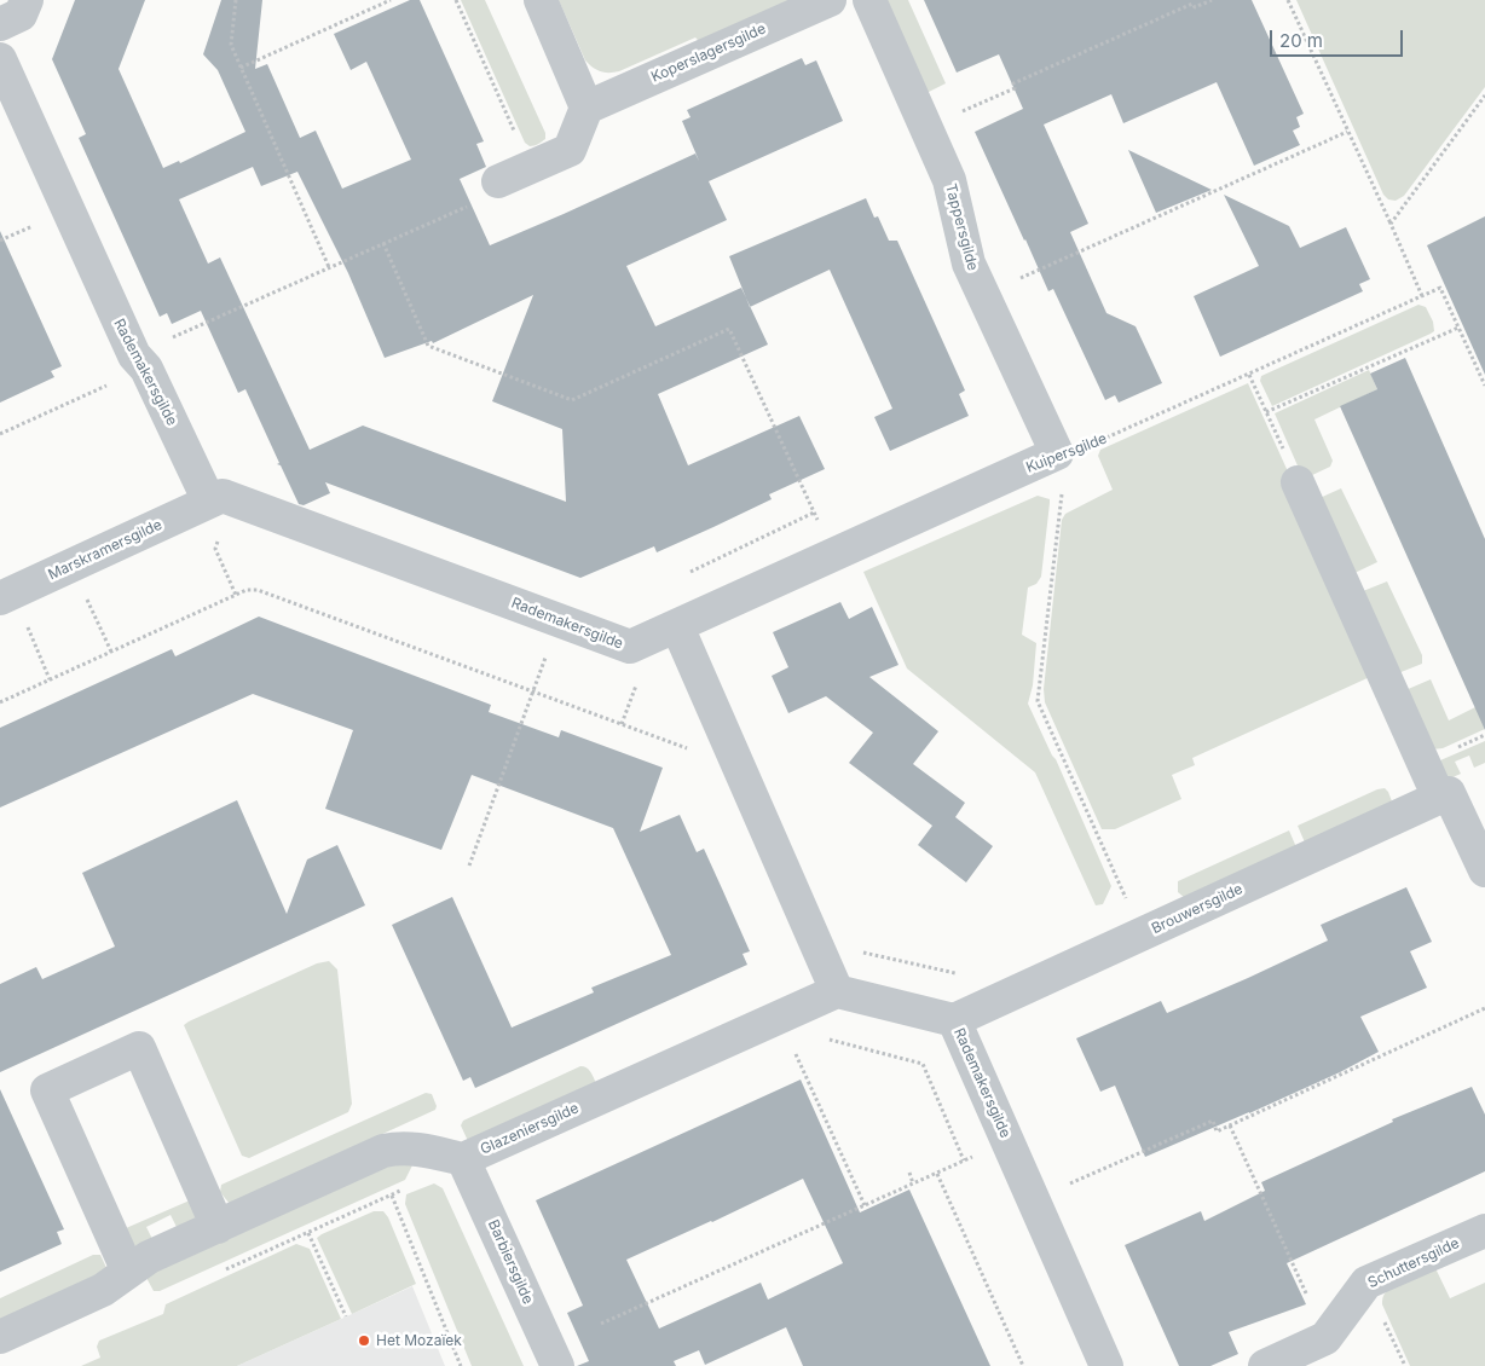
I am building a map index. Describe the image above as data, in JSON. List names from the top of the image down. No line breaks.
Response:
{"streets":{"street":["Koperslagersgilde","Tappersgilde","Rademakersgilde","Kuipersgilde","Marskramersgilde","Brouwersgilde","Glazeniersgilde","Barbiersgilde","Schuttersgilde"]},"crossings":[["Tappersgilde","Kuipersgilde"],["Rademakersgilde","Kuipersgilde"],["Rademakersgilde","Marskramersgilde"],["Rademakersgilde","Brouwersgilde"],["Rademakersgilde","Glazeniersgilde"],["Glazeniersgilde","Barbiersgilde"]],"places":["Het Mozaïek"],"scale_bar":"20 m"}
